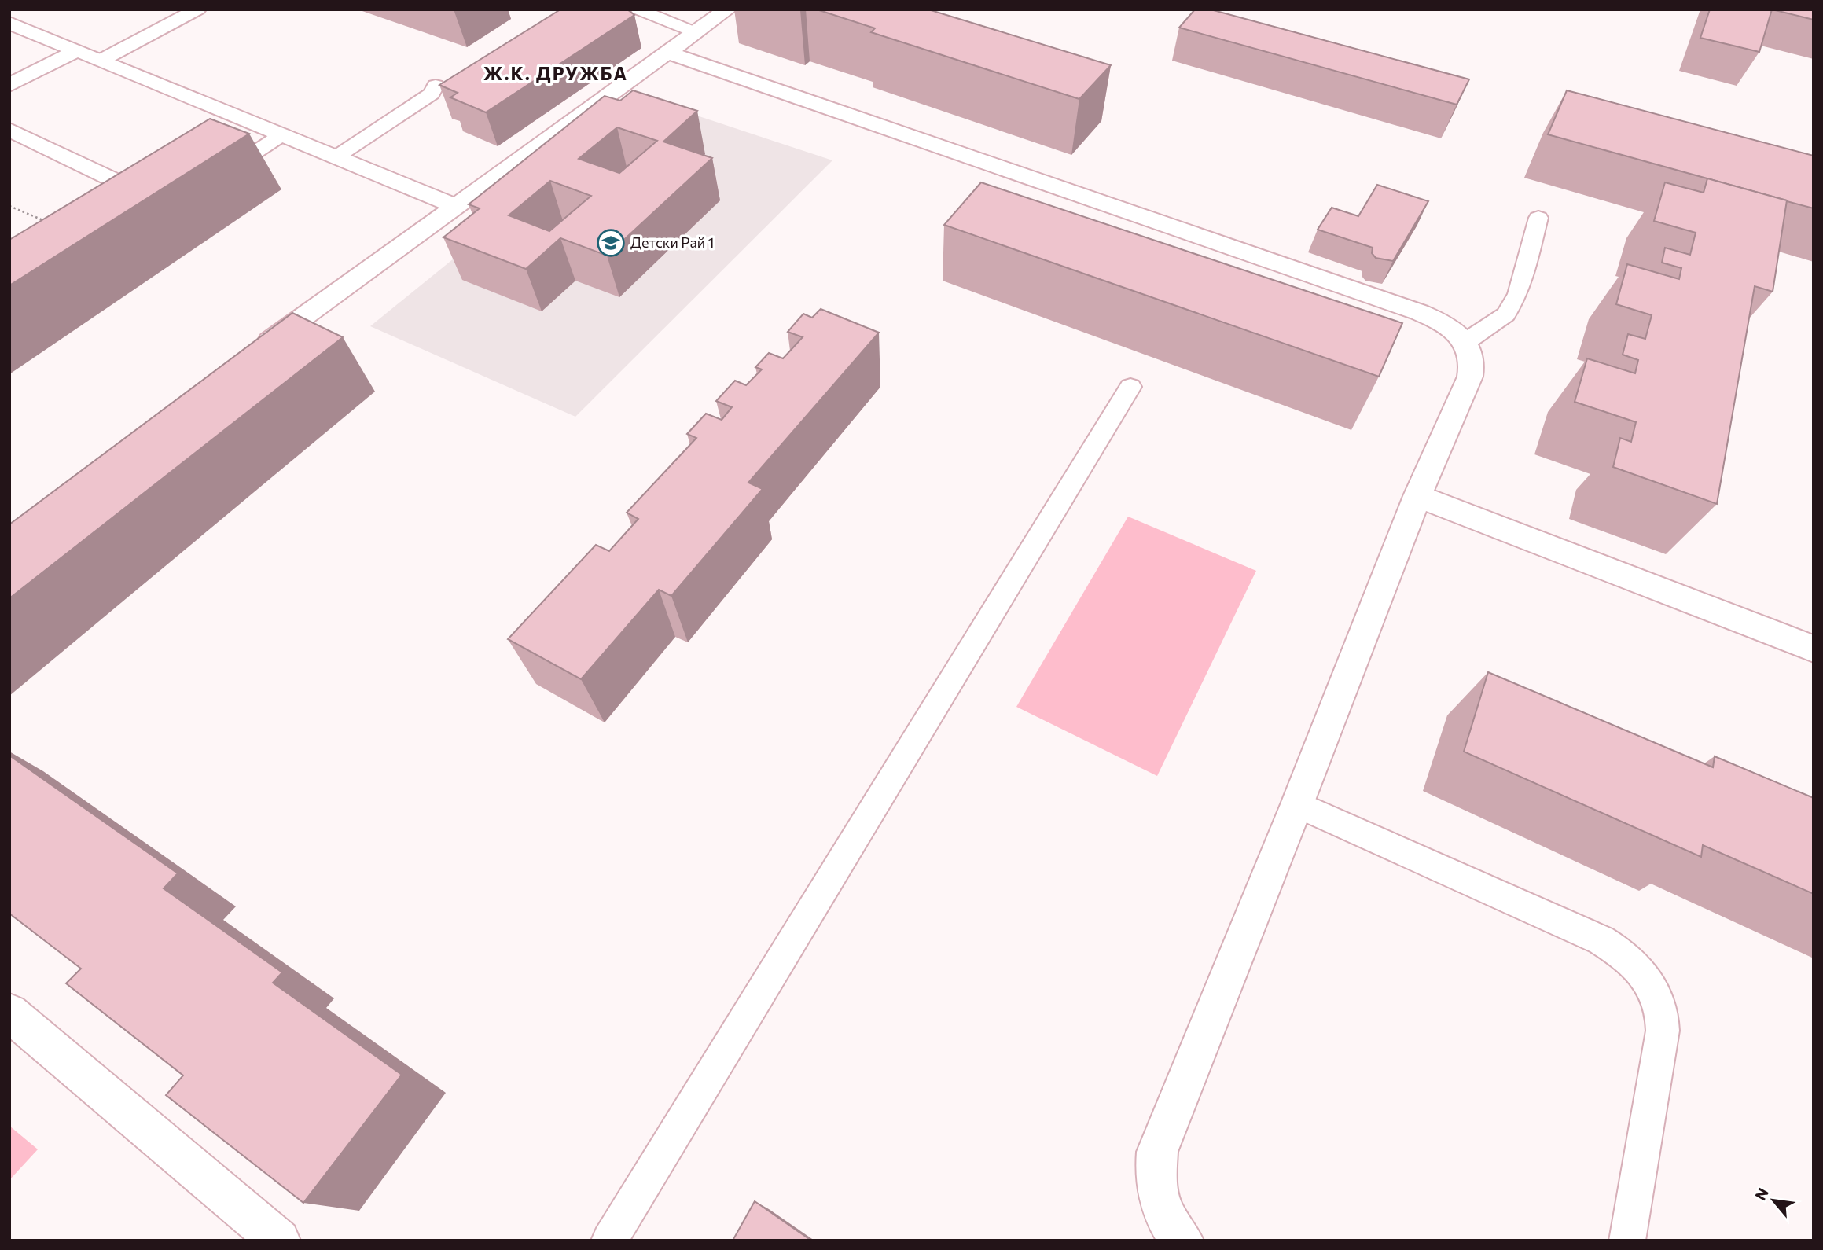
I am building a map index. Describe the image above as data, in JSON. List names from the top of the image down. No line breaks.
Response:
{"districts":["Ж.К. ДРУЖБА"],"places":{"school or university":["Детски Рай 1"]},"north":"top left"}
